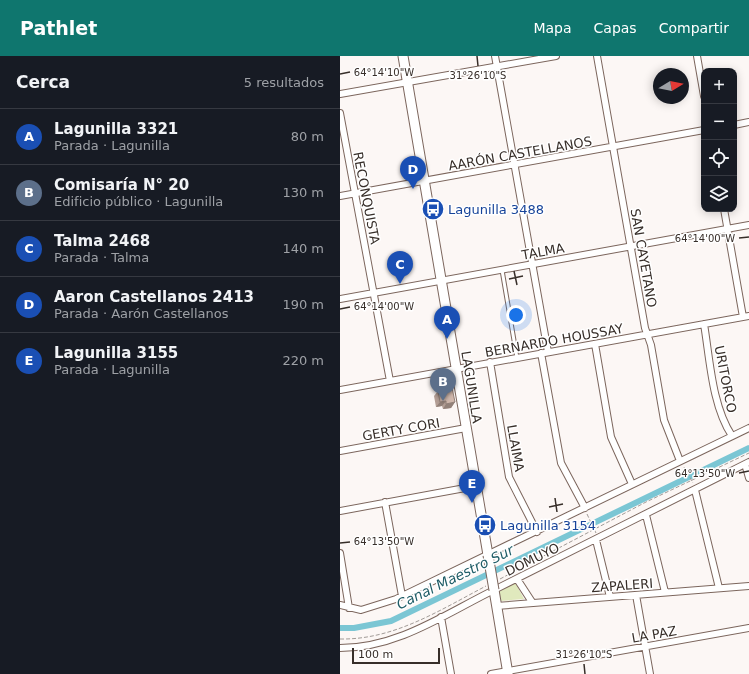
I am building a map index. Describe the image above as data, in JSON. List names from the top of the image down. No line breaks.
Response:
{"streets":{"main road":["LAGUNILLA"],"street":["AARÓN CASTELLANOS","RECONQUISTA","TALMA","SAN CAYETANO","BERNARDO HOUSSAY","URITORCO","GERTY CORI","LLAIMA","DOMUYO","ZAPALERI","LA PAZ"]},"crossings":[["AARÓN CASTELLANOS","RECONQUISTA"],["AARÓN CASTELLANOS","SAN CAYETANO"],["AARÓN CASTELLANOS","LAGUNILLA"],["RECONQUISTA","TALMA"],["RECONQUISTA","BERNARDO HOUSSAY"],["TALMA","SAN CAYETANO"],["TALMA","LAGUNILLA"],["SAN CAYETANO","BERNARDO HOUSSAY"],["SAN CAYETANO","DOMUYO"],["BERNARDO HOUSSAY","URITORCO"],["BERNARDO HOUSSAY","LAGUNILLA"],["BERNARDO HOUSSAY","LLAIMA"],["URITORCO","DOMUYO"],["LAGUNILLA","GERTY CORI"],["LAGUNILLA","DOMUYO"],["LAGUNILLA","ZAPALERI"],["LAGUNILLA","LA PAZ"],["LLAIMA","DOMUYO"]],"water":["Canal Maestro Sur"],"places":{"bus stop":["Lagunilla 3488","Lagunilla 3154"]},"scale_bar":"100 m","north":"right","page":{"header":"Pathlet","nav":["Mapa","Capas","Compartir"],"heading":["Cerca","5 resultados"],"map_buttons":["+","−"],"list":[{"mark":"A","name":"Lagunilla 3321","note":"Parada · Lagunilla","value":"80 m"},{"mark":"B","name":"Comisaría N° 20","note":"Edificio público · Lagunilla","value":"130 m"},{"mark":"C","name":"Talma 2468","note":"Parada · Talma","value":"140 m"},{"mark":"D","name":"Aaron Castellanos 2413","note":"Parada · Aarón Castellanos","value":"190 m"},{"mark":"E","name":"Lagunilla 3155","note":"Parada · Lagunilla","value":"220 m"}],"pins":["D","C","A","B","E"],"scale":"100 m"},"coordinates":["64°14'10\"W","31°26'10\"S","64°14'00\"W","64°13'50\"W"]}
